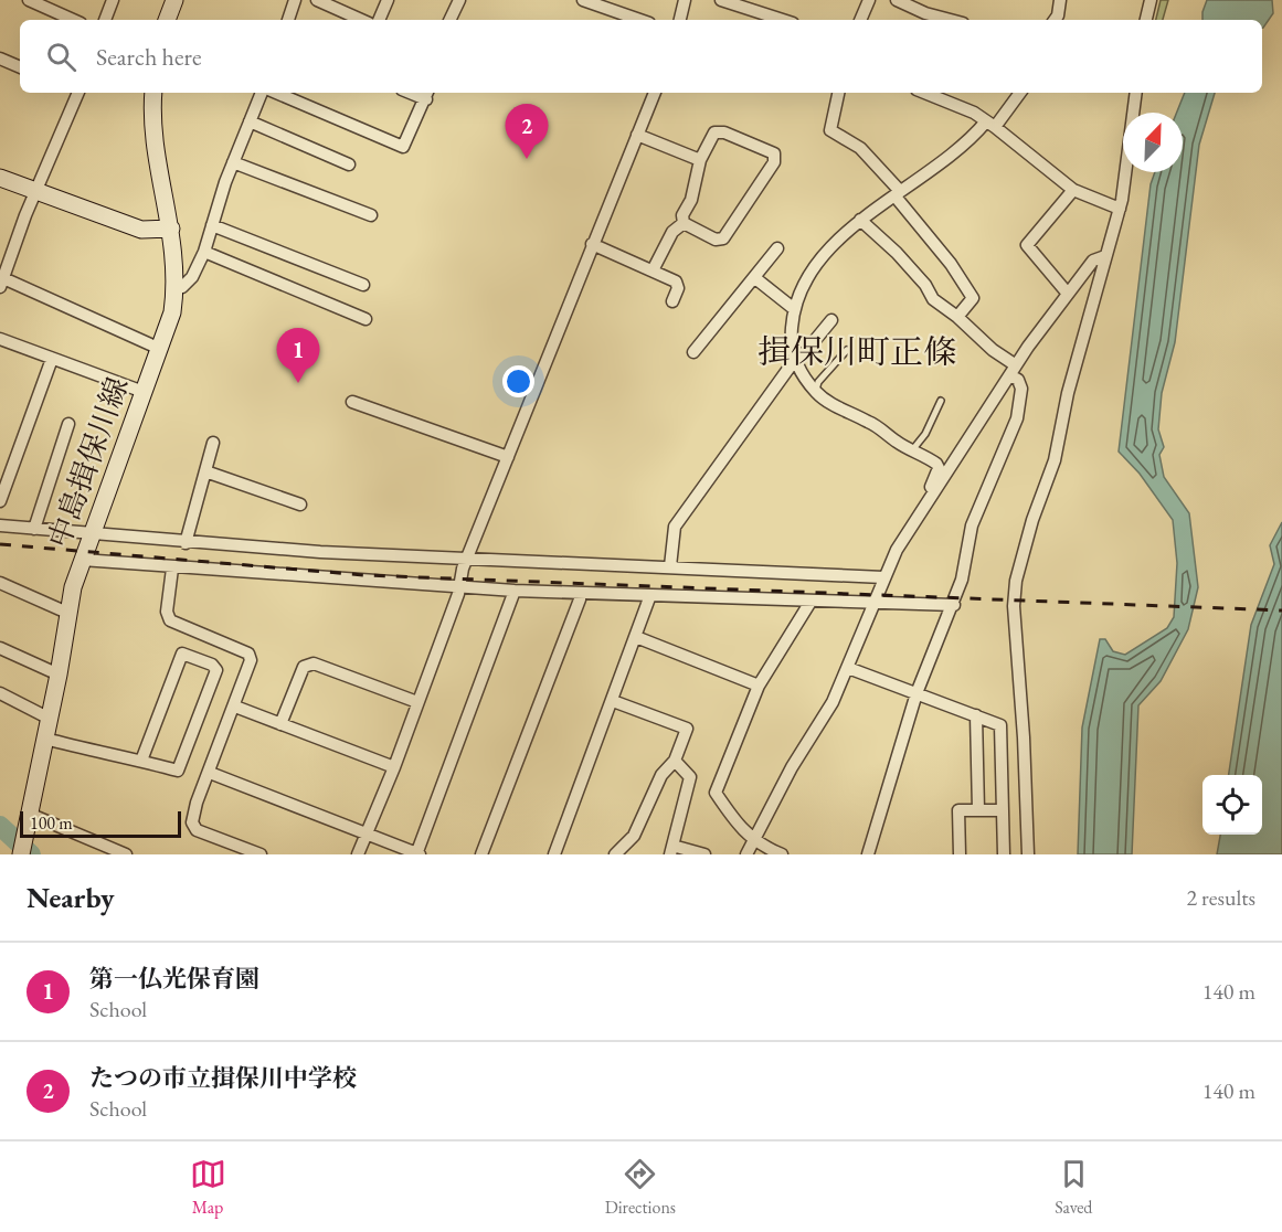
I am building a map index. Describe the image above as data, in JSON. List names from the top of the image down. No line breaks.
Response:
{"streets":{"main road":["中島揖保川線"]},"districts":["揖保川町正條"],"scale_bar":"100 m","north":"top right","page":{"search":"Search here","pins":["2","1"],"scale":"100 m","heading":["Nearby","2 results"],"list":[{"mark":"1","name":"第一仏光保育園","note":"School","value":"140 m"},{"mark":"2","name":"たつの市立揖保川中学校","note":"School","value":"140 m"}],"nav":["Map","Directions","Saved"]}}
